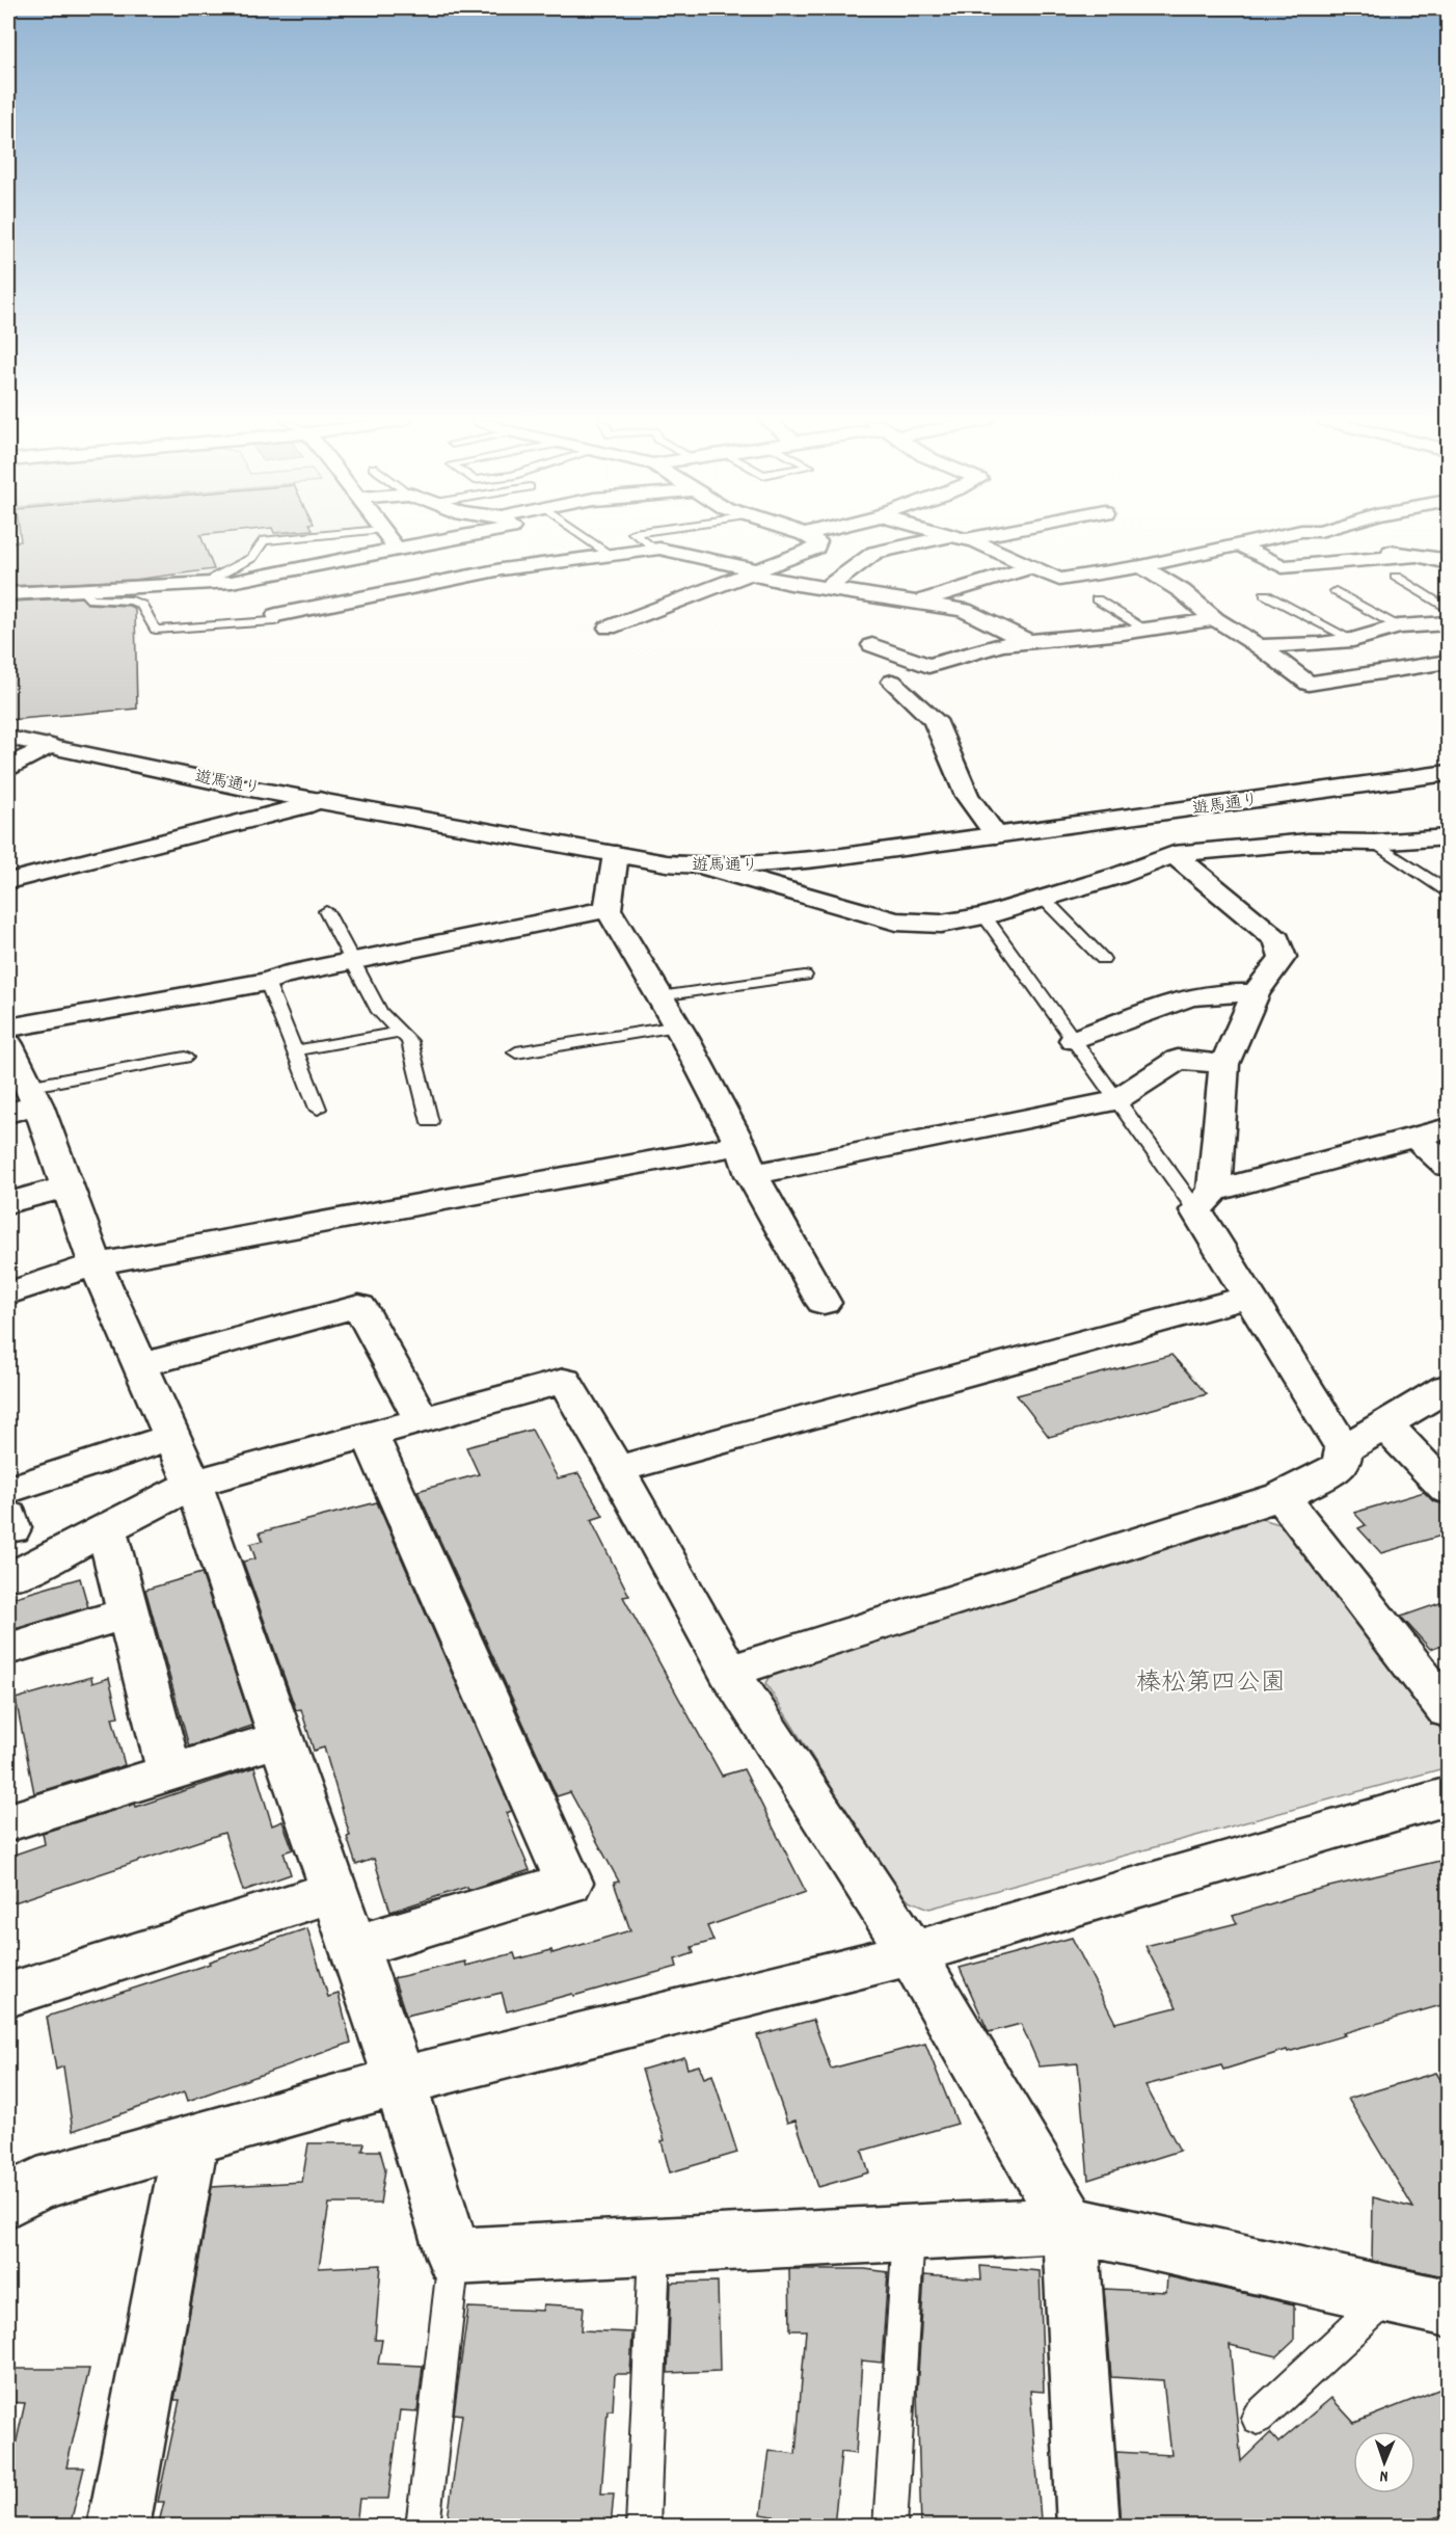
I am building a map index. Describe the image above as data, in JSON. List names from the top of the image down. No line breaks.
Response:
{"streets":{"street":["遊馬通り"]},"parks":["榛松第四公園"],"north":"bottom"}
